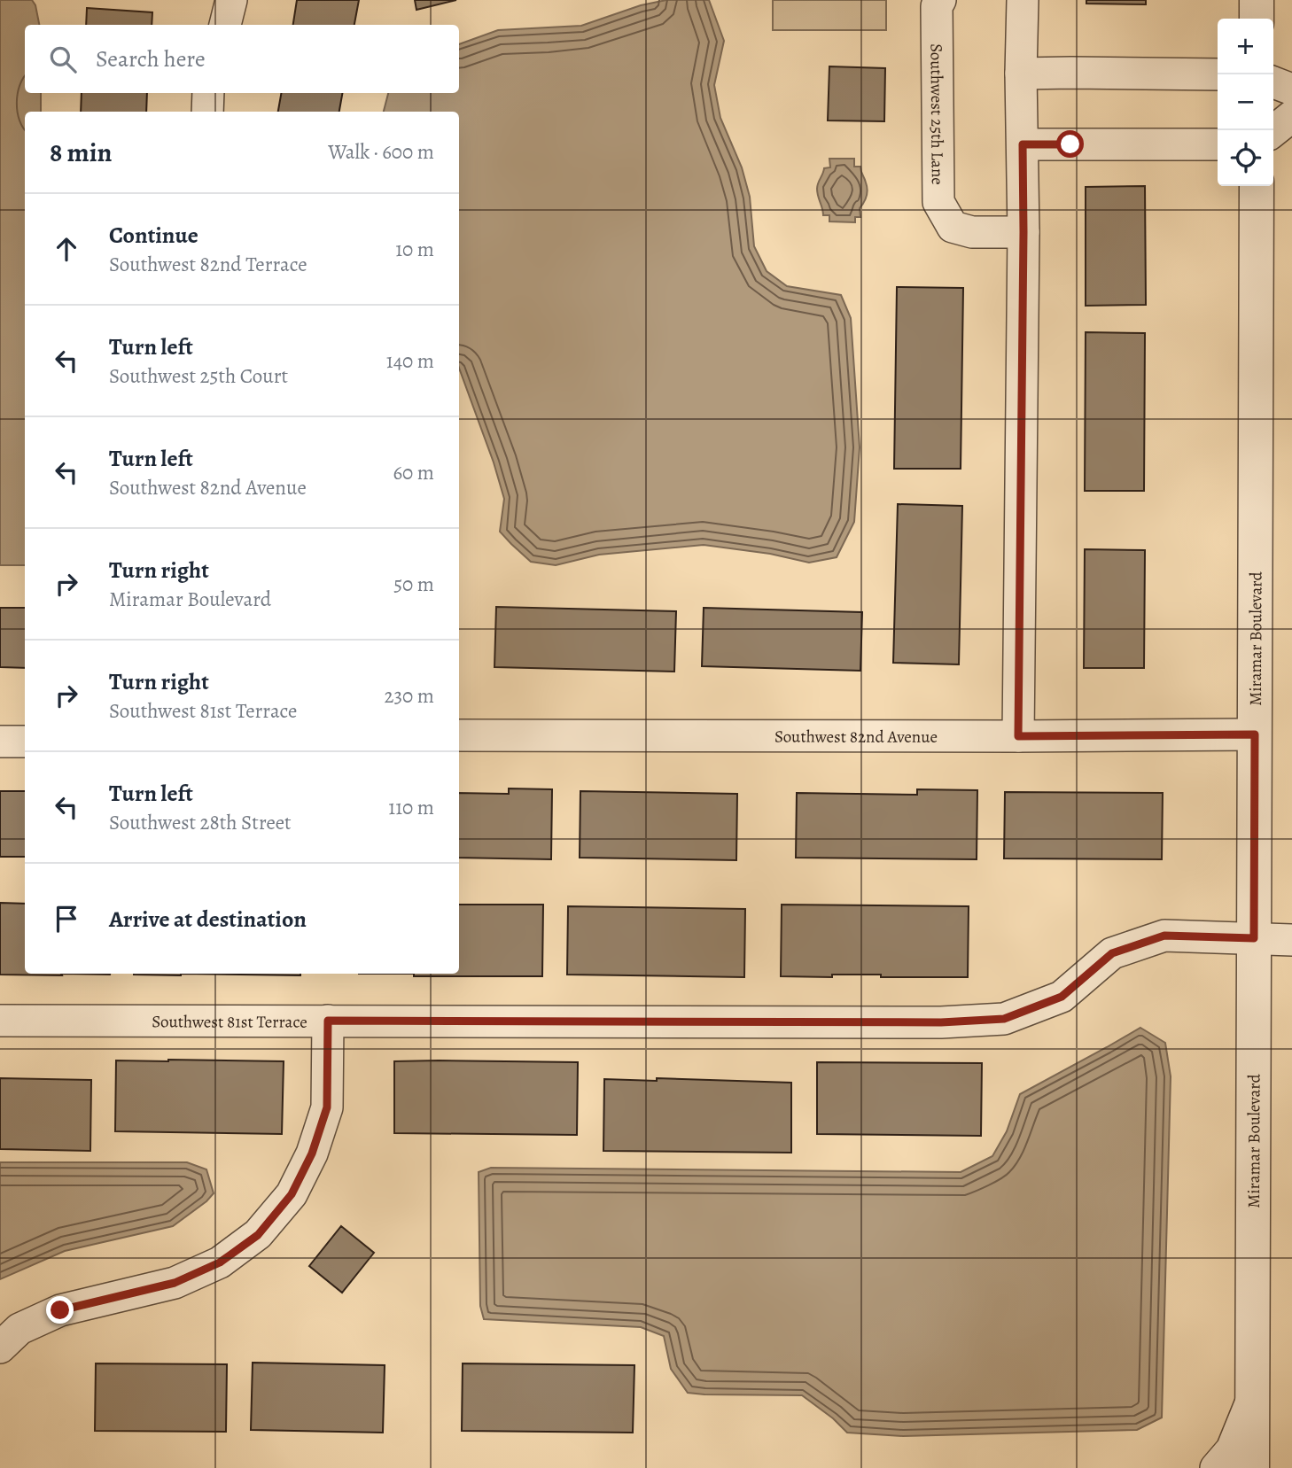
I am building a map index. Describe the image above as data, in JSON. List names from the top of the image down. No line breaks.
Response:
{"streets":{"street":["Southwest 25th Lane","Miramar Boulevard","Southwest 82nd Avenue","Southwest 81st Terrace"]},"crossings":[["Miramar Boulevard","Southwest 82nd Avenue"],["Miramar Boulevard","Southwest 81st Terrace"]],"page":{"map_buttons":["+","−"],"search":"Search here","heading":["8 min","Walk · 600 m"],"list":[["Continue","Southwest 82nd Terrace","10 m"],["Turn left","Southwest 25th Court","140 m"],["Turn left","Southwest 82nd Avenue","60 m"],["Turn right","Miramar Boulevard","50 m"],["Turn right","Southwest 81st Terrace","230 m"],["Turn left","Southwest 28th Street","110 m"],"Arrive at destination"]}}
